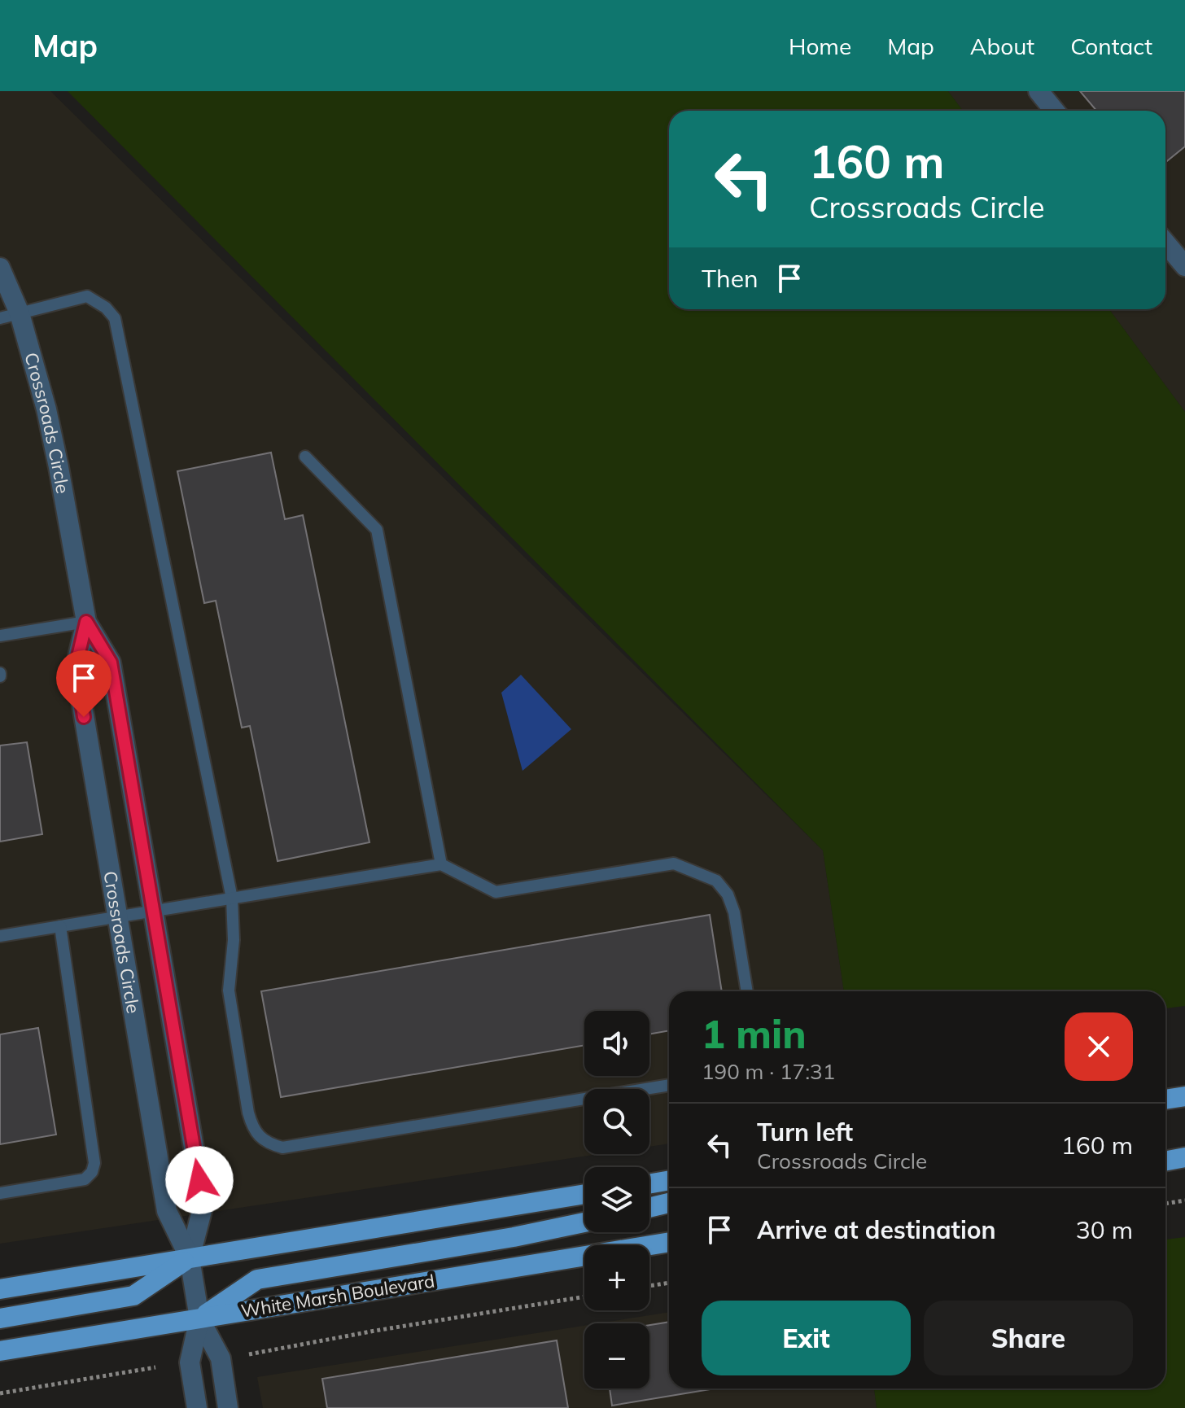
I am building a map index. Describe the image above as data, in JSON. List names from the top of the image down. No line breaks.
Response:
{"streets":{"main road":["White Marsh Boulevard"],"street":["Crossroads Circle"]},"crossings":[["Crossroads Circle","White Marsh Boulevard"]],"page":{"header":"Map","nav":["Home","Map","About","Contact"],"turn":["160 m","Crossroads Circle"],"then":"Then","heading":["1 min","190 m · 17:31"],"map_buttons":["+","−"],"list":[{"name":"Turn left","note":"Crossroads Circle","value":"160 m"},{"name":"Arrive at destination","value":"30 m"}],"buttons":["Exit","Share"]}}
